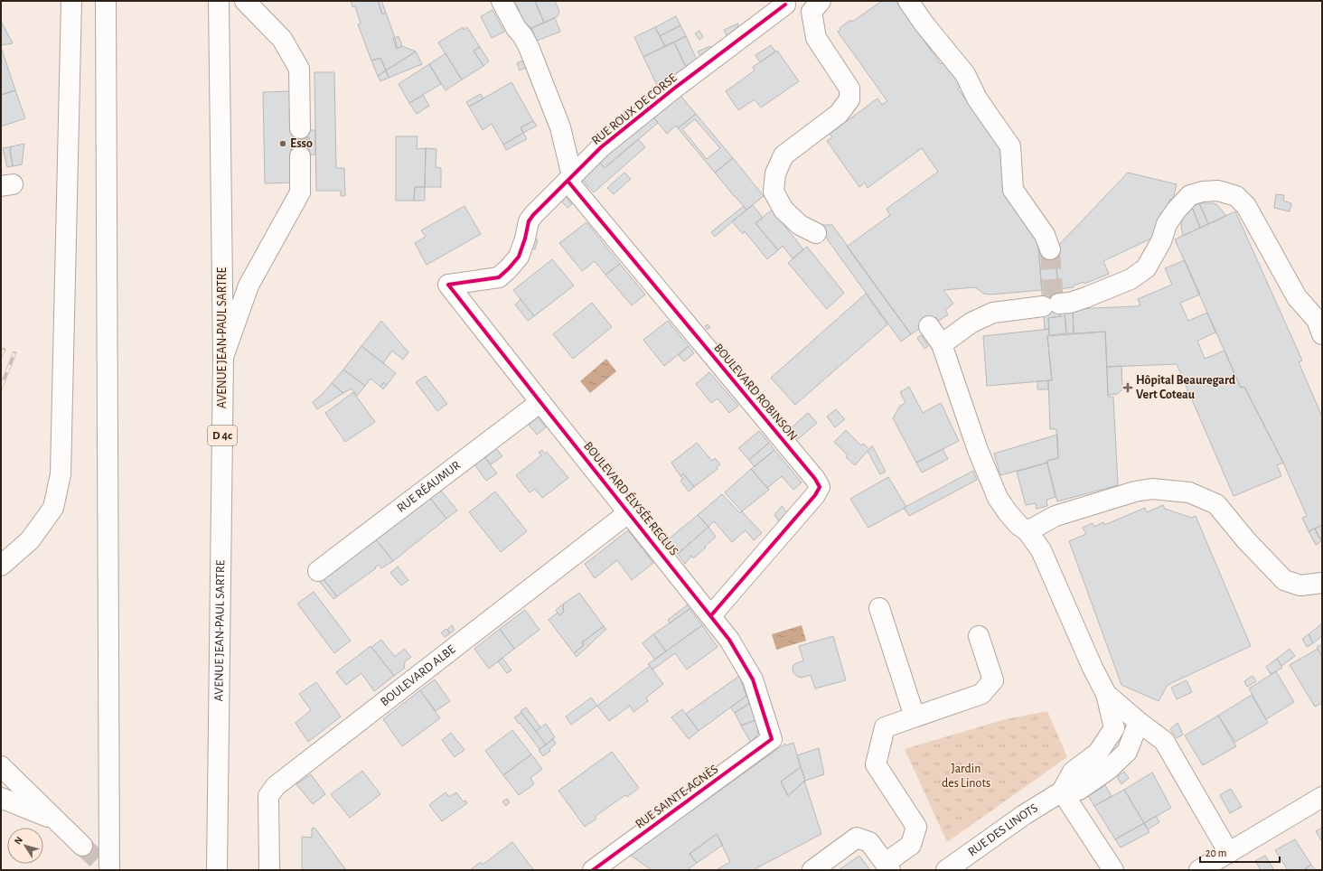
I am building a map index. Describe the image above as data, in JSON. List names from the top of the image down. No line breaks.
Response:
{"streets":{"main road":["RUE ROUX DE CORSE","AVENUE JEAN-PAUL SARTRE","BOULEVARD ROBINSON","D 4c","RUE RÉAUMUR","BOULEVARD ÉLYSÉE RECLUS","BOULEVARD ALBE","RUE SAINTE-AGNÈS","RUE DES LINOTS"]},"crossings":[["RUE ROUX DE CORSE","BOULEVARD ROBINSON"],["RUE ROUX DE CORSE","BOULEVARD ÉLYSÉE RECLUS"],["BOULEVARD ROBINSON","BOULEVARD ÉLYSÉE RECLUS"],["RUE RÉAUMUR","BOULEVARD ÉLYSÉE RECLUS"],["BOULEVARD ÉLYSÉE RECLUS","BOULEVARD ALBE"],["BOULEVARD ÉLYSÉE RECLUS","RUE SAINTE-AGNÈS"]],"parks":["Jardin des Linots"],"places":{"other":["Esso"],"health":["Hôpital Beauregard Vert Coteau"]},"scale_bar":"20 m","north":"top left"}
